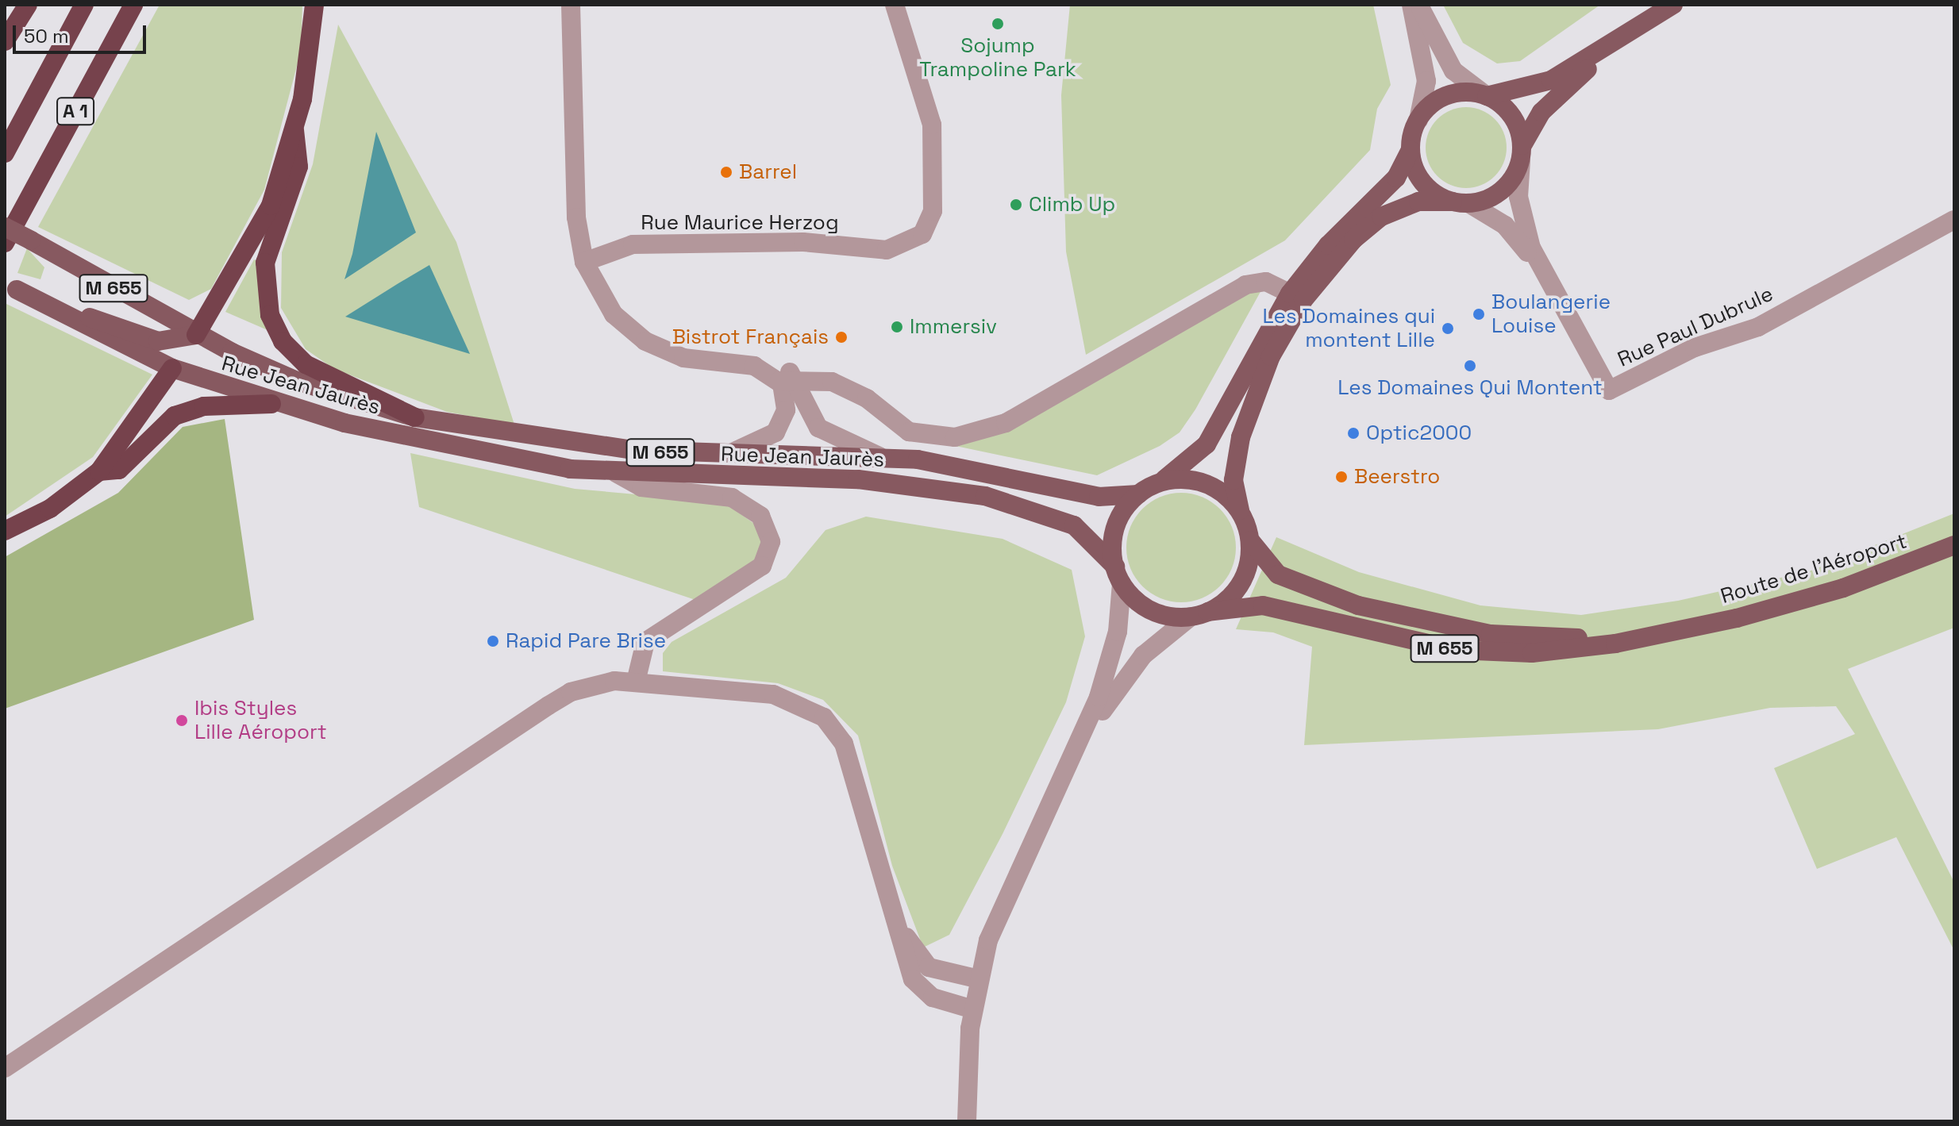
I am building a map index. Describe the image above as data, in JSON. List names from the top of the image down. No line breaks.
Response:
{"streets":{"highway":["A 1"],"main road":["M 655","Rue Jean Jaurès","Route de l'Aéroport"],"street":["Rue Maurice Herzog","Rue Paul Dubrule"]},"crossings":[["M 655","Rue Jean Jaurès"],["Rue Jean Jaurès","Route de l'Aéroport"]],"places":["Sojump Trampoline Park","Barrel","Climb Up","Boulangerie Louise","Immersiv","Les Domaines qui montent Lille","Bistrot Français","Les Domaines Qui Montent","Optic2000","Beerstro","Rapid Pare Brise","Ibis Styles Lille Aéroport"],"scale_bar":"50 m"}
